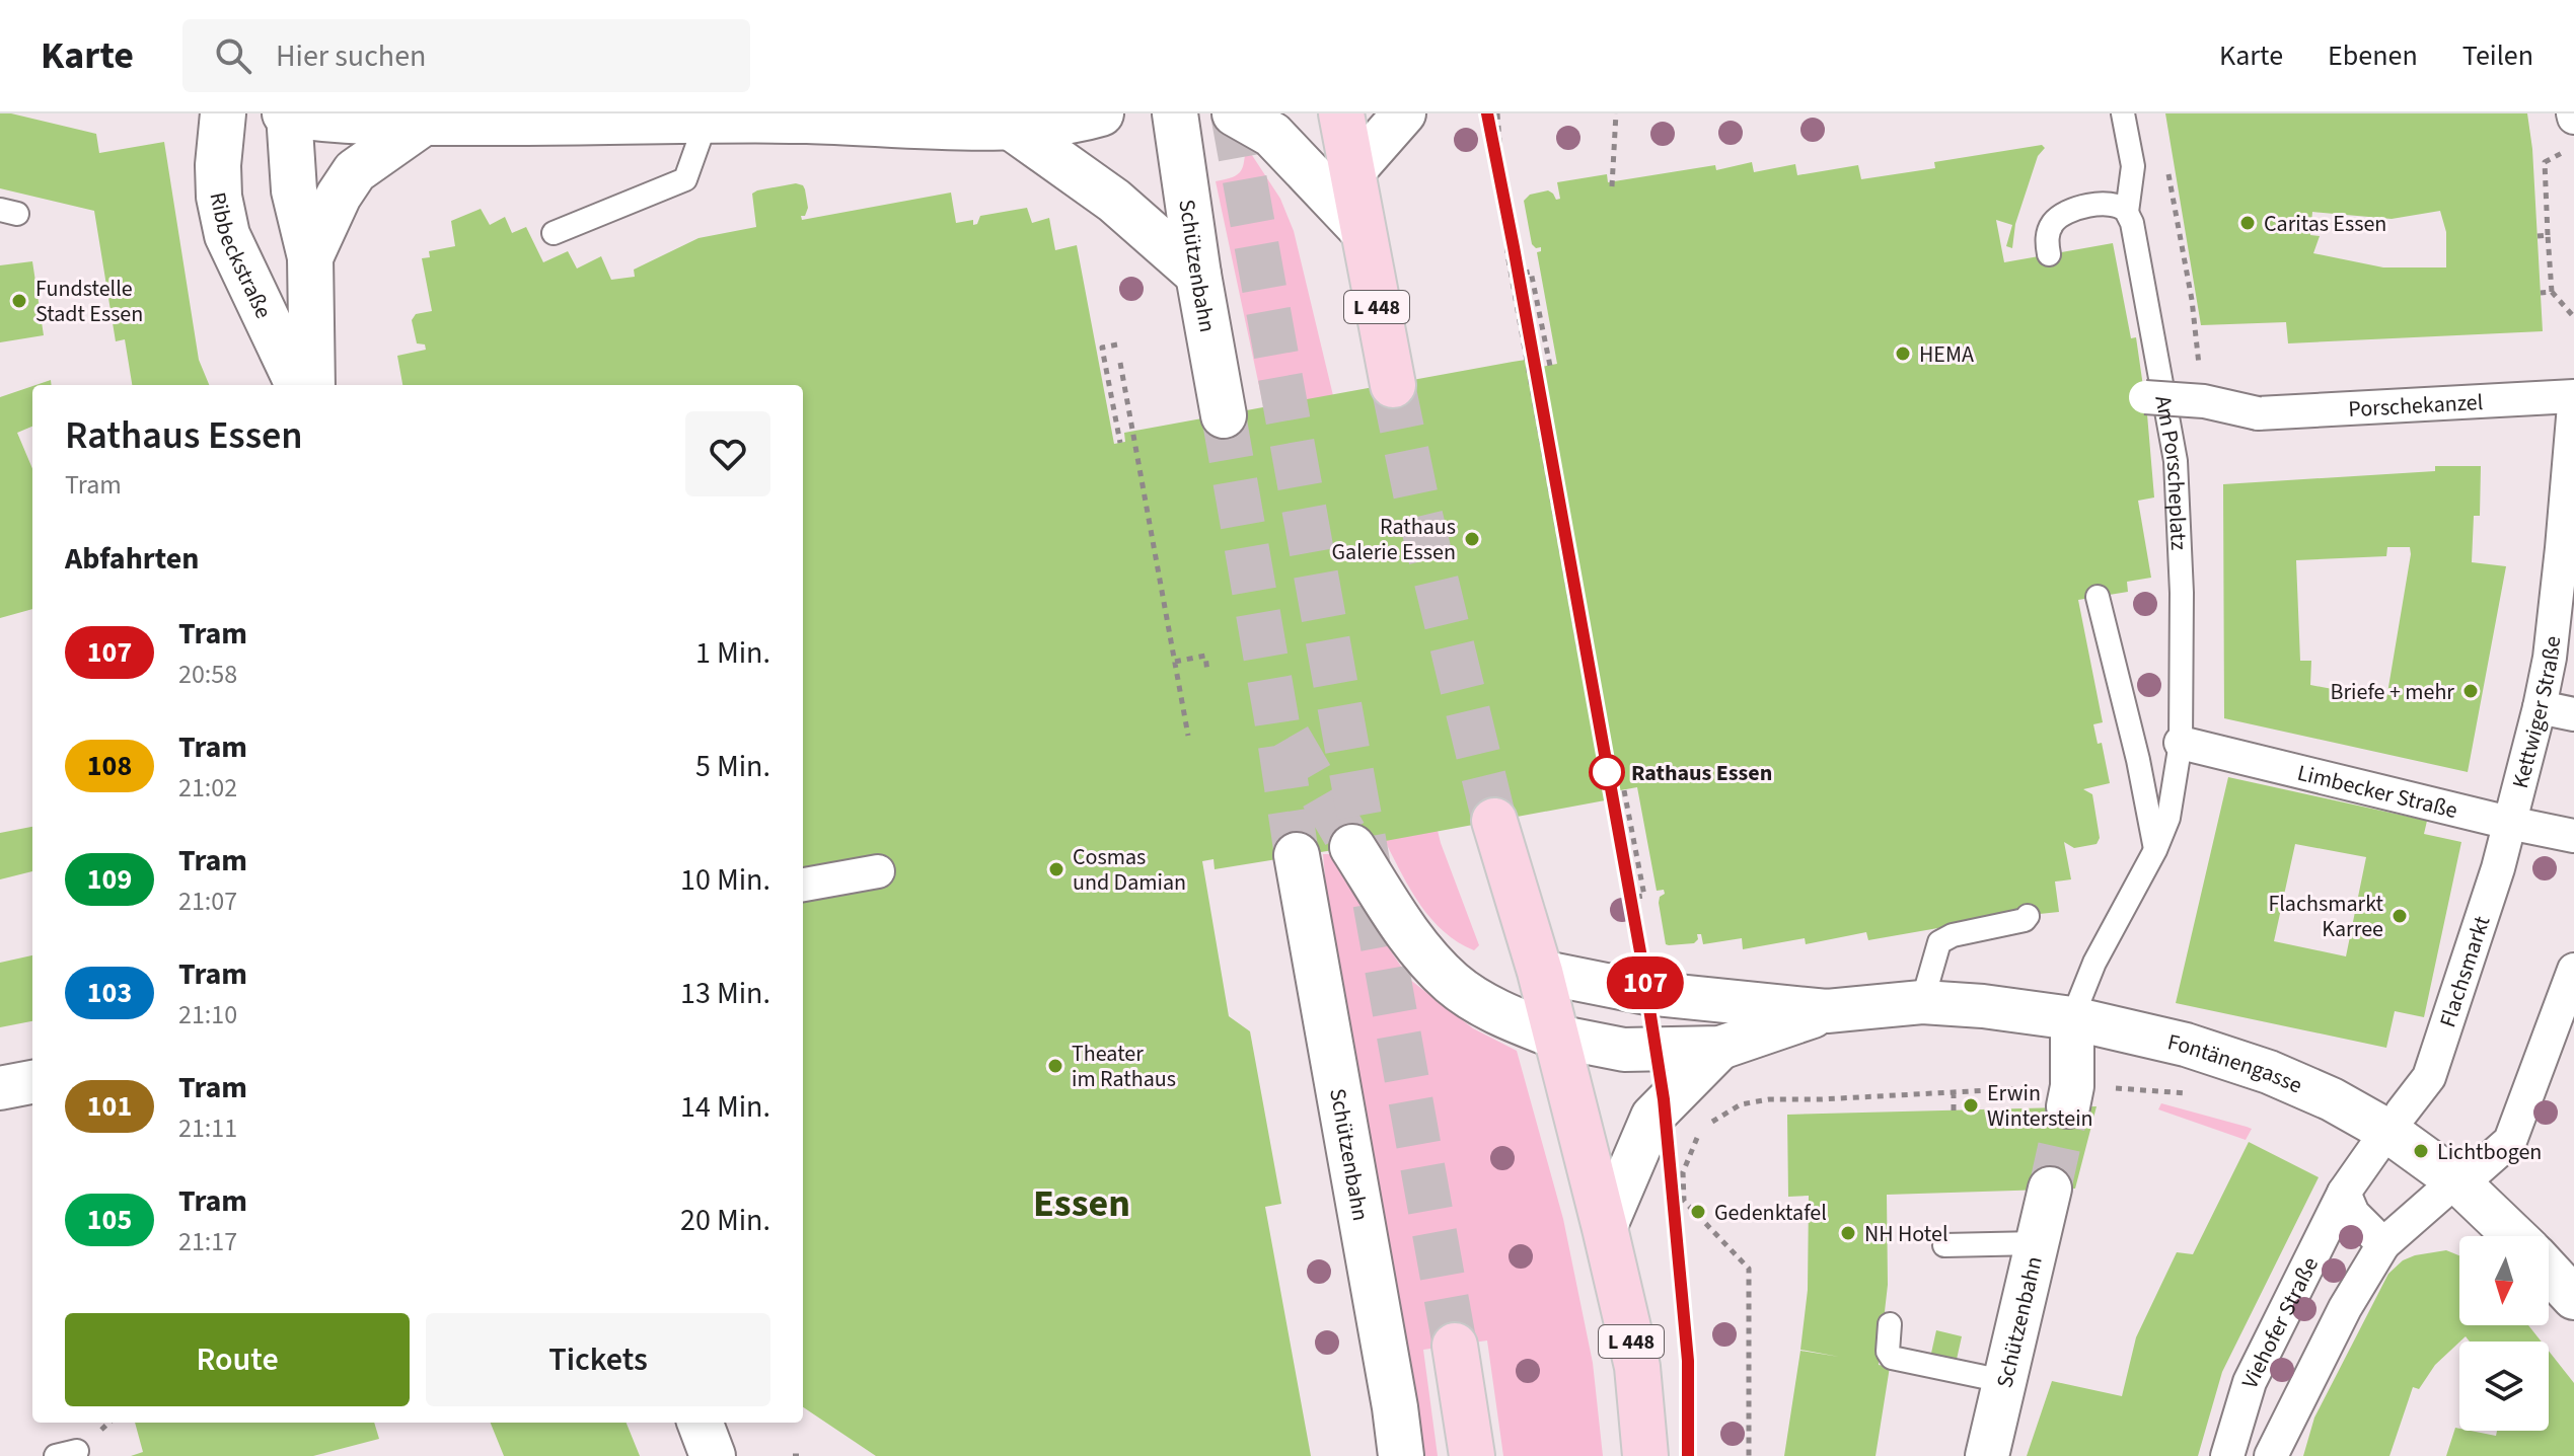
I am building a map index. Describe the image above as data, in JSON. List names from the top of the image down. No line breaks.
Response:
{"streets":{"main road":["L 448"],"street":["Ribbeckstraße","Schützenbahn","Porschekanzel","Kettwiger Straße","Limbecker Straße","Flachsmarkt","Fontänengasse","Viehofer Straße"],"lane":["Am Porscheplatz"]},"crossings":[["Am Porscheplatz","Limbecker Straße"],["Am Porscheplatz","Fontänengasse"],["Kettwiger Straße","Limbecker Straße"],["Kettwiger Straße","Flachsmarkt"],["Limbecker Straße","Flachsmarkt"],["Flachsmarkt","Fontänengasse"],["Flachsmarkt","Viehofer Straße"],["Fontänengasse","Viehofer Straße"]],"districts":["Essen"],"places":["Caritas Essen","Fundstelle Stadt Essen","HEMA","Rathaus Galerie Essen","Briefe + mehr","Rathaus Essen","Cosmas und Damian","Flachsmarkt Karree","Theater im Rathaus","Erwin Winterstein","Lichtbogen","Gedenktafel","NH Hotel"],"lines":["tram line 107"],"north":"bottom","page":{"header":"Karte","search":"Hier suchen","nav":["Karte","Ebenen","Teilen"],"on_map":"107","heading":[["Rathaus Essen","Tram"],"Abfahrten"],"list":[{"mark":"107","name":"Tram","note":"20:58","value":"1 Min."},{"mark":"108","name":"Tram","note":"21:02","value":"5 Min."},{"mark":"109","name":"Tram","note":"21:07","value":"10 Min."},{"mark":"103","name":"Tram","note":"21:10","value":"13 Min."},{"mark":"101","name":"Tram","note":"21:11","value":"14 Min."},{"mark":"105","name":"Tram","note":"21:17","value":"20 Min."}],"buttons":["Route","Tickets"]}}
